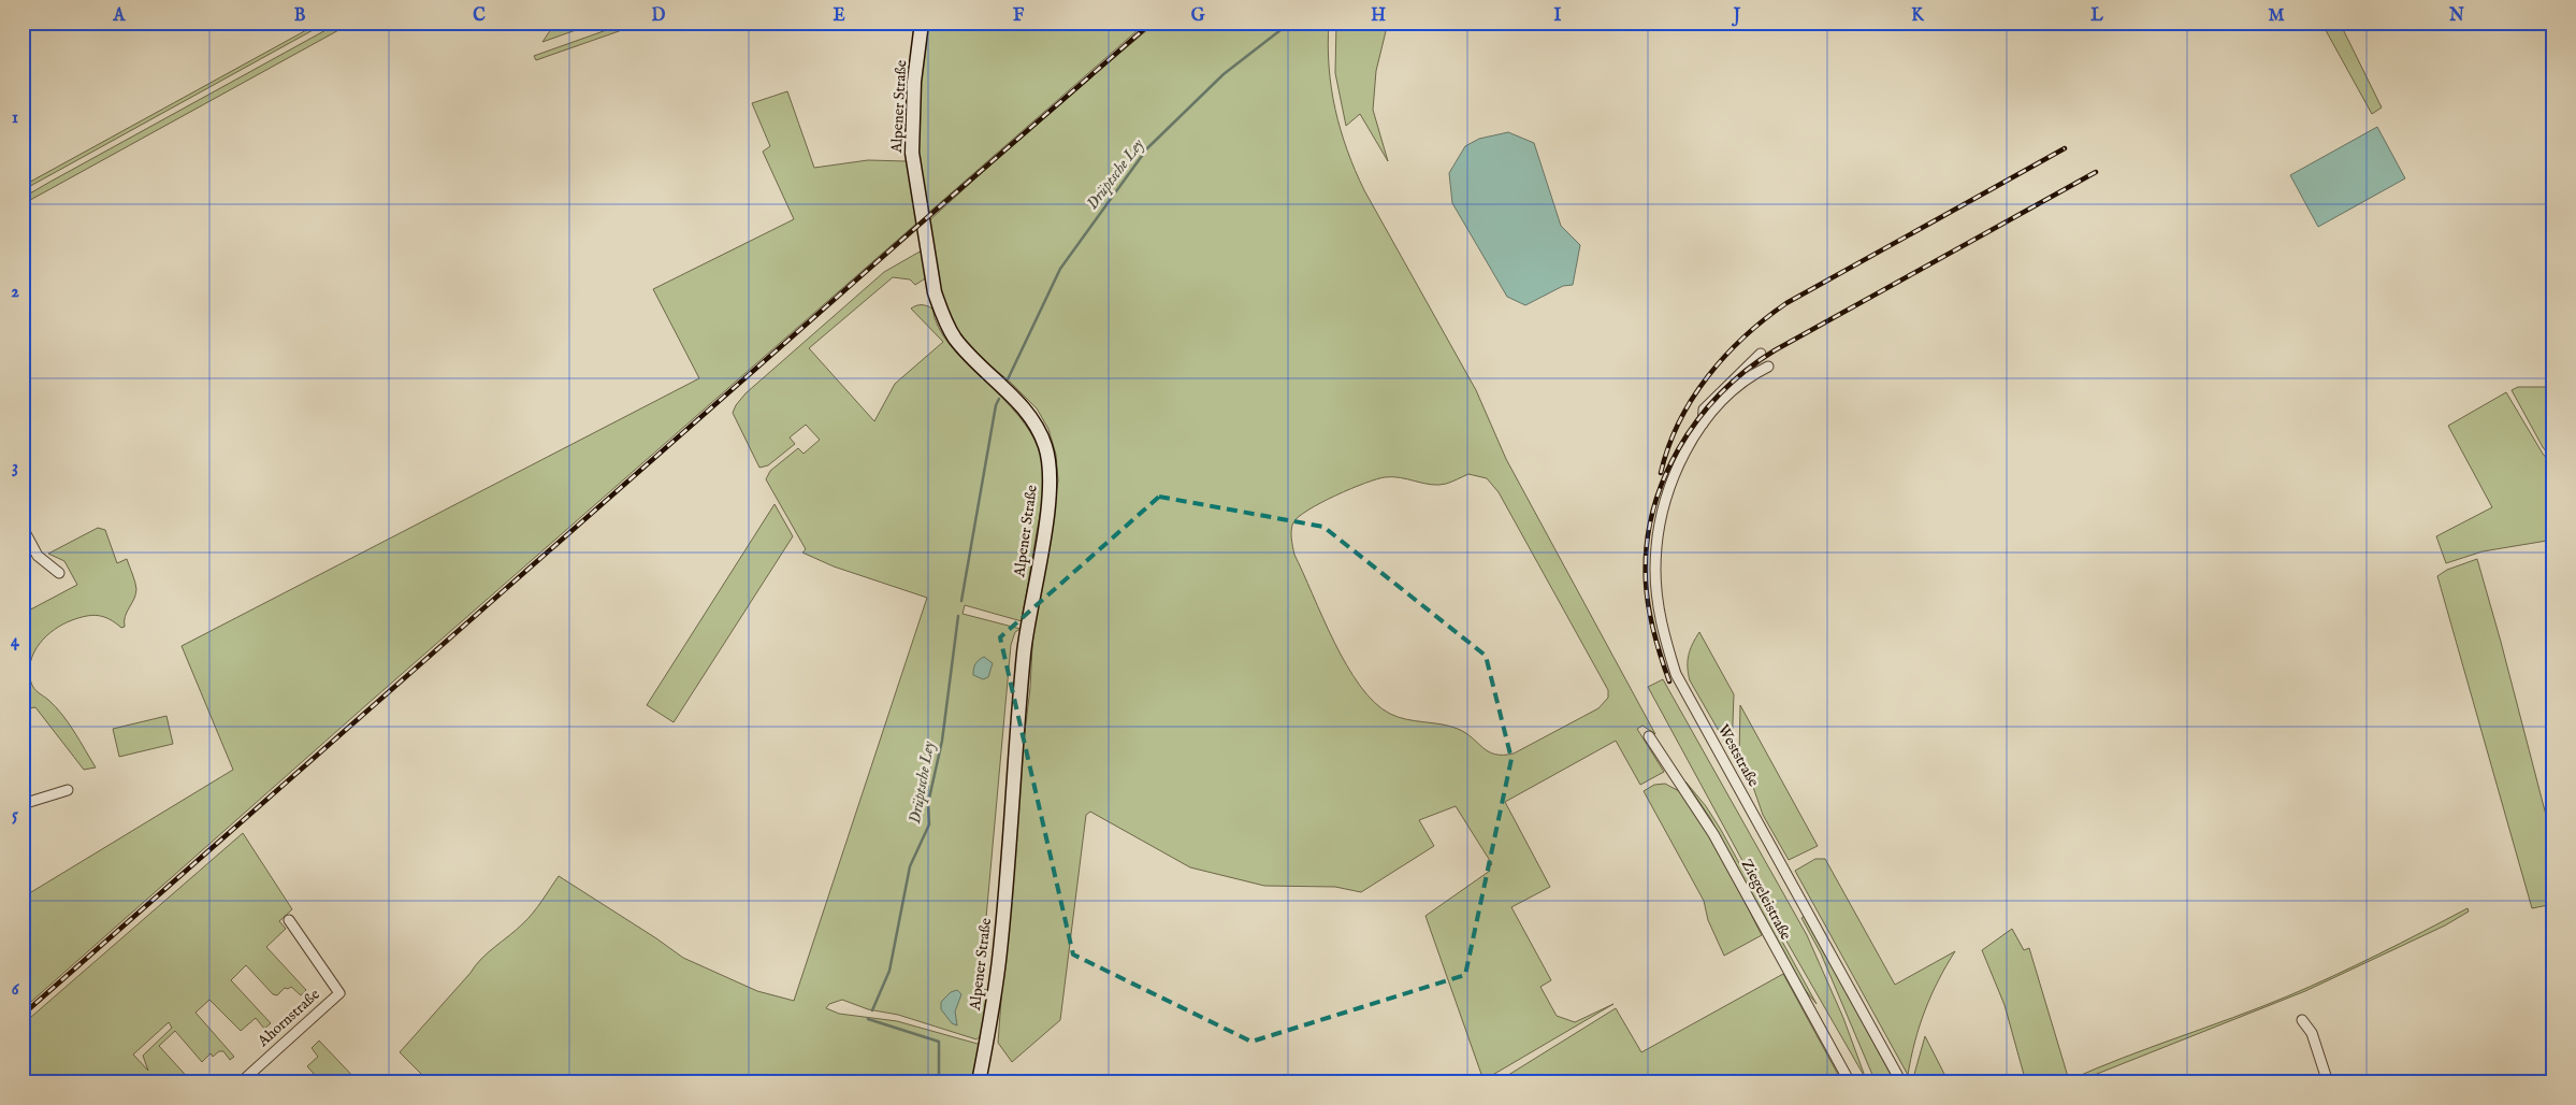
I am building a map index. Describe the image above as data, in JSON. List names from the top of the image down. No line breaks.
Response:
{"streets":{"street":["Alpener Straße","Weststraße","Ziegeleistraße","Ahornstraße"]},"water":["Drüptsche Ley"],"grid":{"columns":["A","B","C","D","E","F","G","H","I","J","K","L","M","N"],"rows":["1","2","3","4","5","6"]}}
